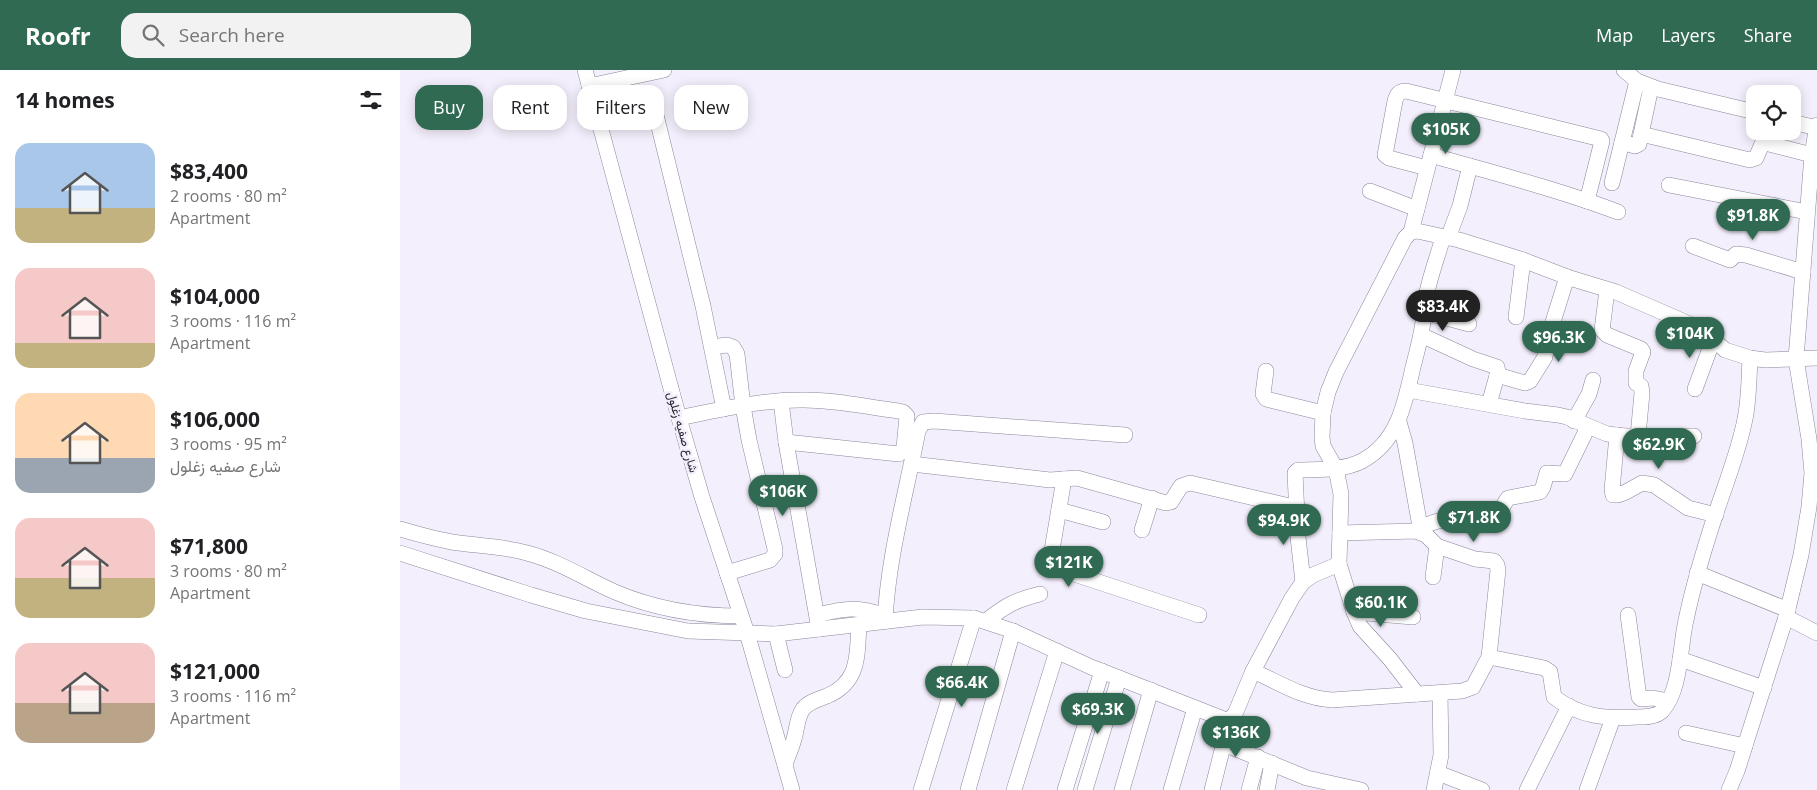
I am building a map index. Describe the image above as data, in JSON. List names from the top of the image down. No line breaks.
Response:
{"streets":{"street":["شارع صفيه زغلول"]},"page":{"header":"Roofr","search":"Search here","nav":["Map","Layers","Share"],"heading":"14 homes","chip":["Buy","Rent","Filters","New"],"price":["$105K","$91.8K","$83.4K","$104K","$96.3K","$62.9K","$106K","$71.8K","$94.9K","$121K","$60.1K","$66.4K","$69.3K","$136K"],"list":[{"name":"$83,400","note":"2 rooms · 80 m² · Apartment"},{"name":"$104,000","note":"3 rooms · 116 m² · Apartment"},{"name":"$106,000","note":"3 rooms · 95 m² · شارع صفيه زغلول"},{"name":"$71,800","note":"3 rooms · 80 m² · Apartment"},{"name":"$121,000","note":"3 rooms · 116 m² · Apartment"}]}}
